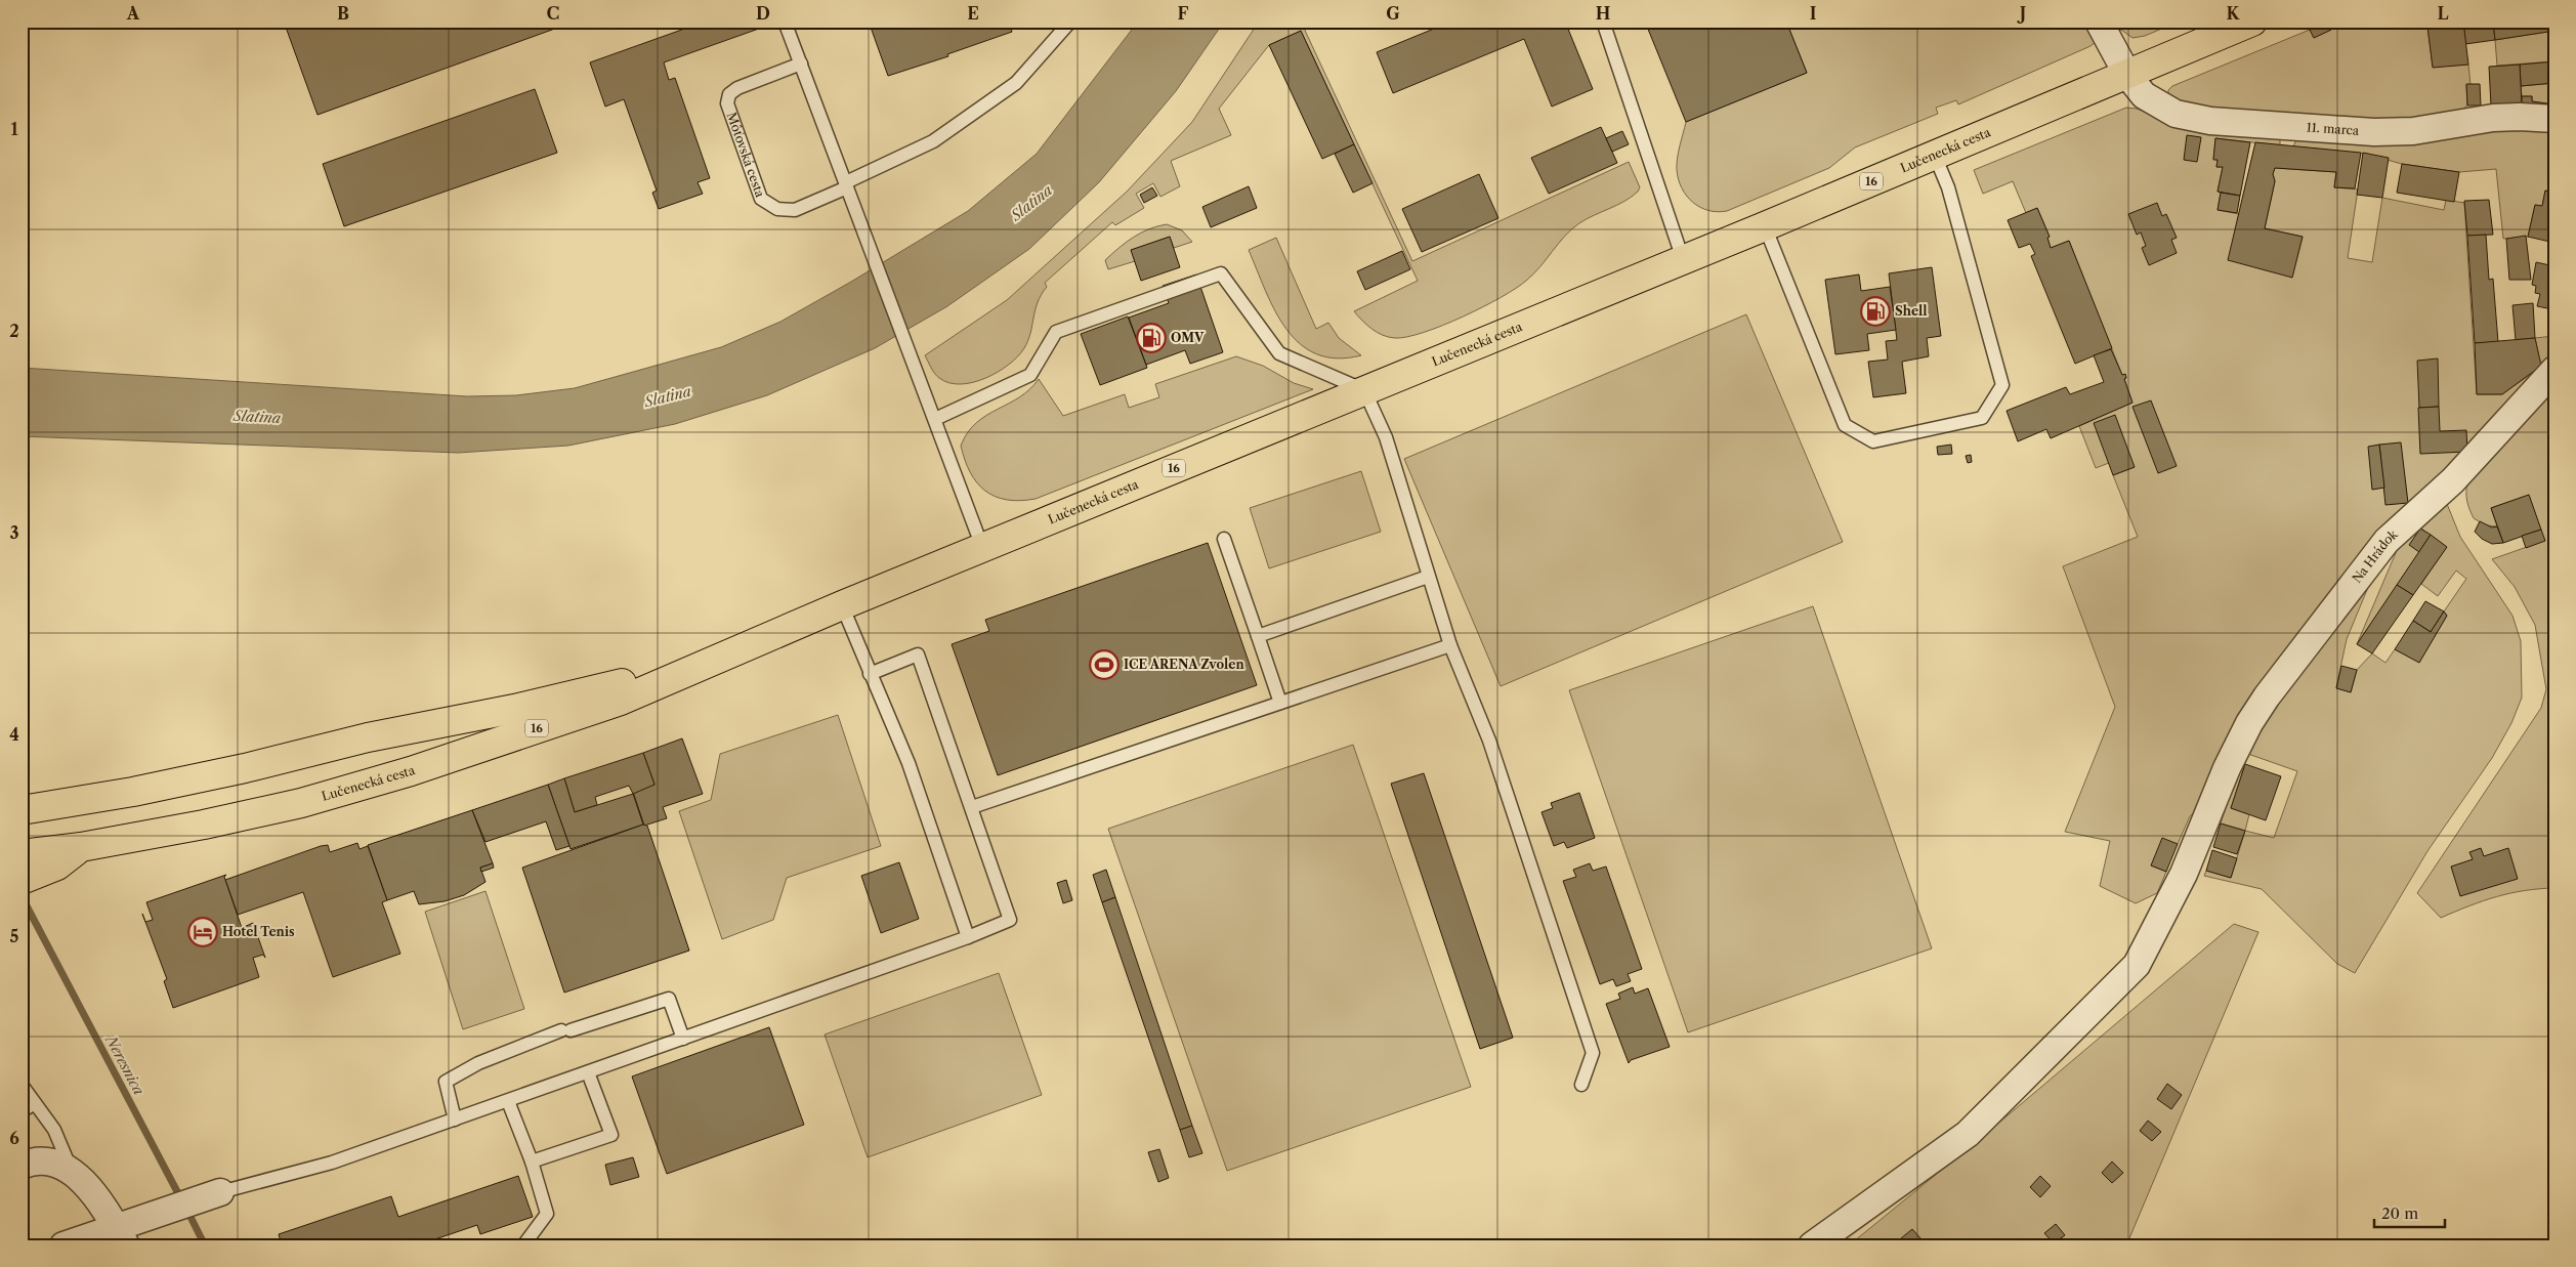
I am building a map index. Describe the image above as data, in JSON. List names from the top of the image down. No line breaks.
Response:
{"streets":{"main road":["Lučenecká cesta","16"],"street":["11. marca","Na Hrádok"],"lane":["Môťovská cesta"]},"crossings":[["11. marca","Lučenecká cesta"]],"water":["Slatina","Neresnica"],"places":{"fuel station":["Shell","OMV"],"sports":["ICE ARENA Zvolen"],"hotel":["Hotel Tenis"]},"scale_bar":"20 m","grid":{"columns":["A","B","C","D","E","F","G","H","I","J","K","L"],"rows":["1","2","3","4","5","6"]}}
